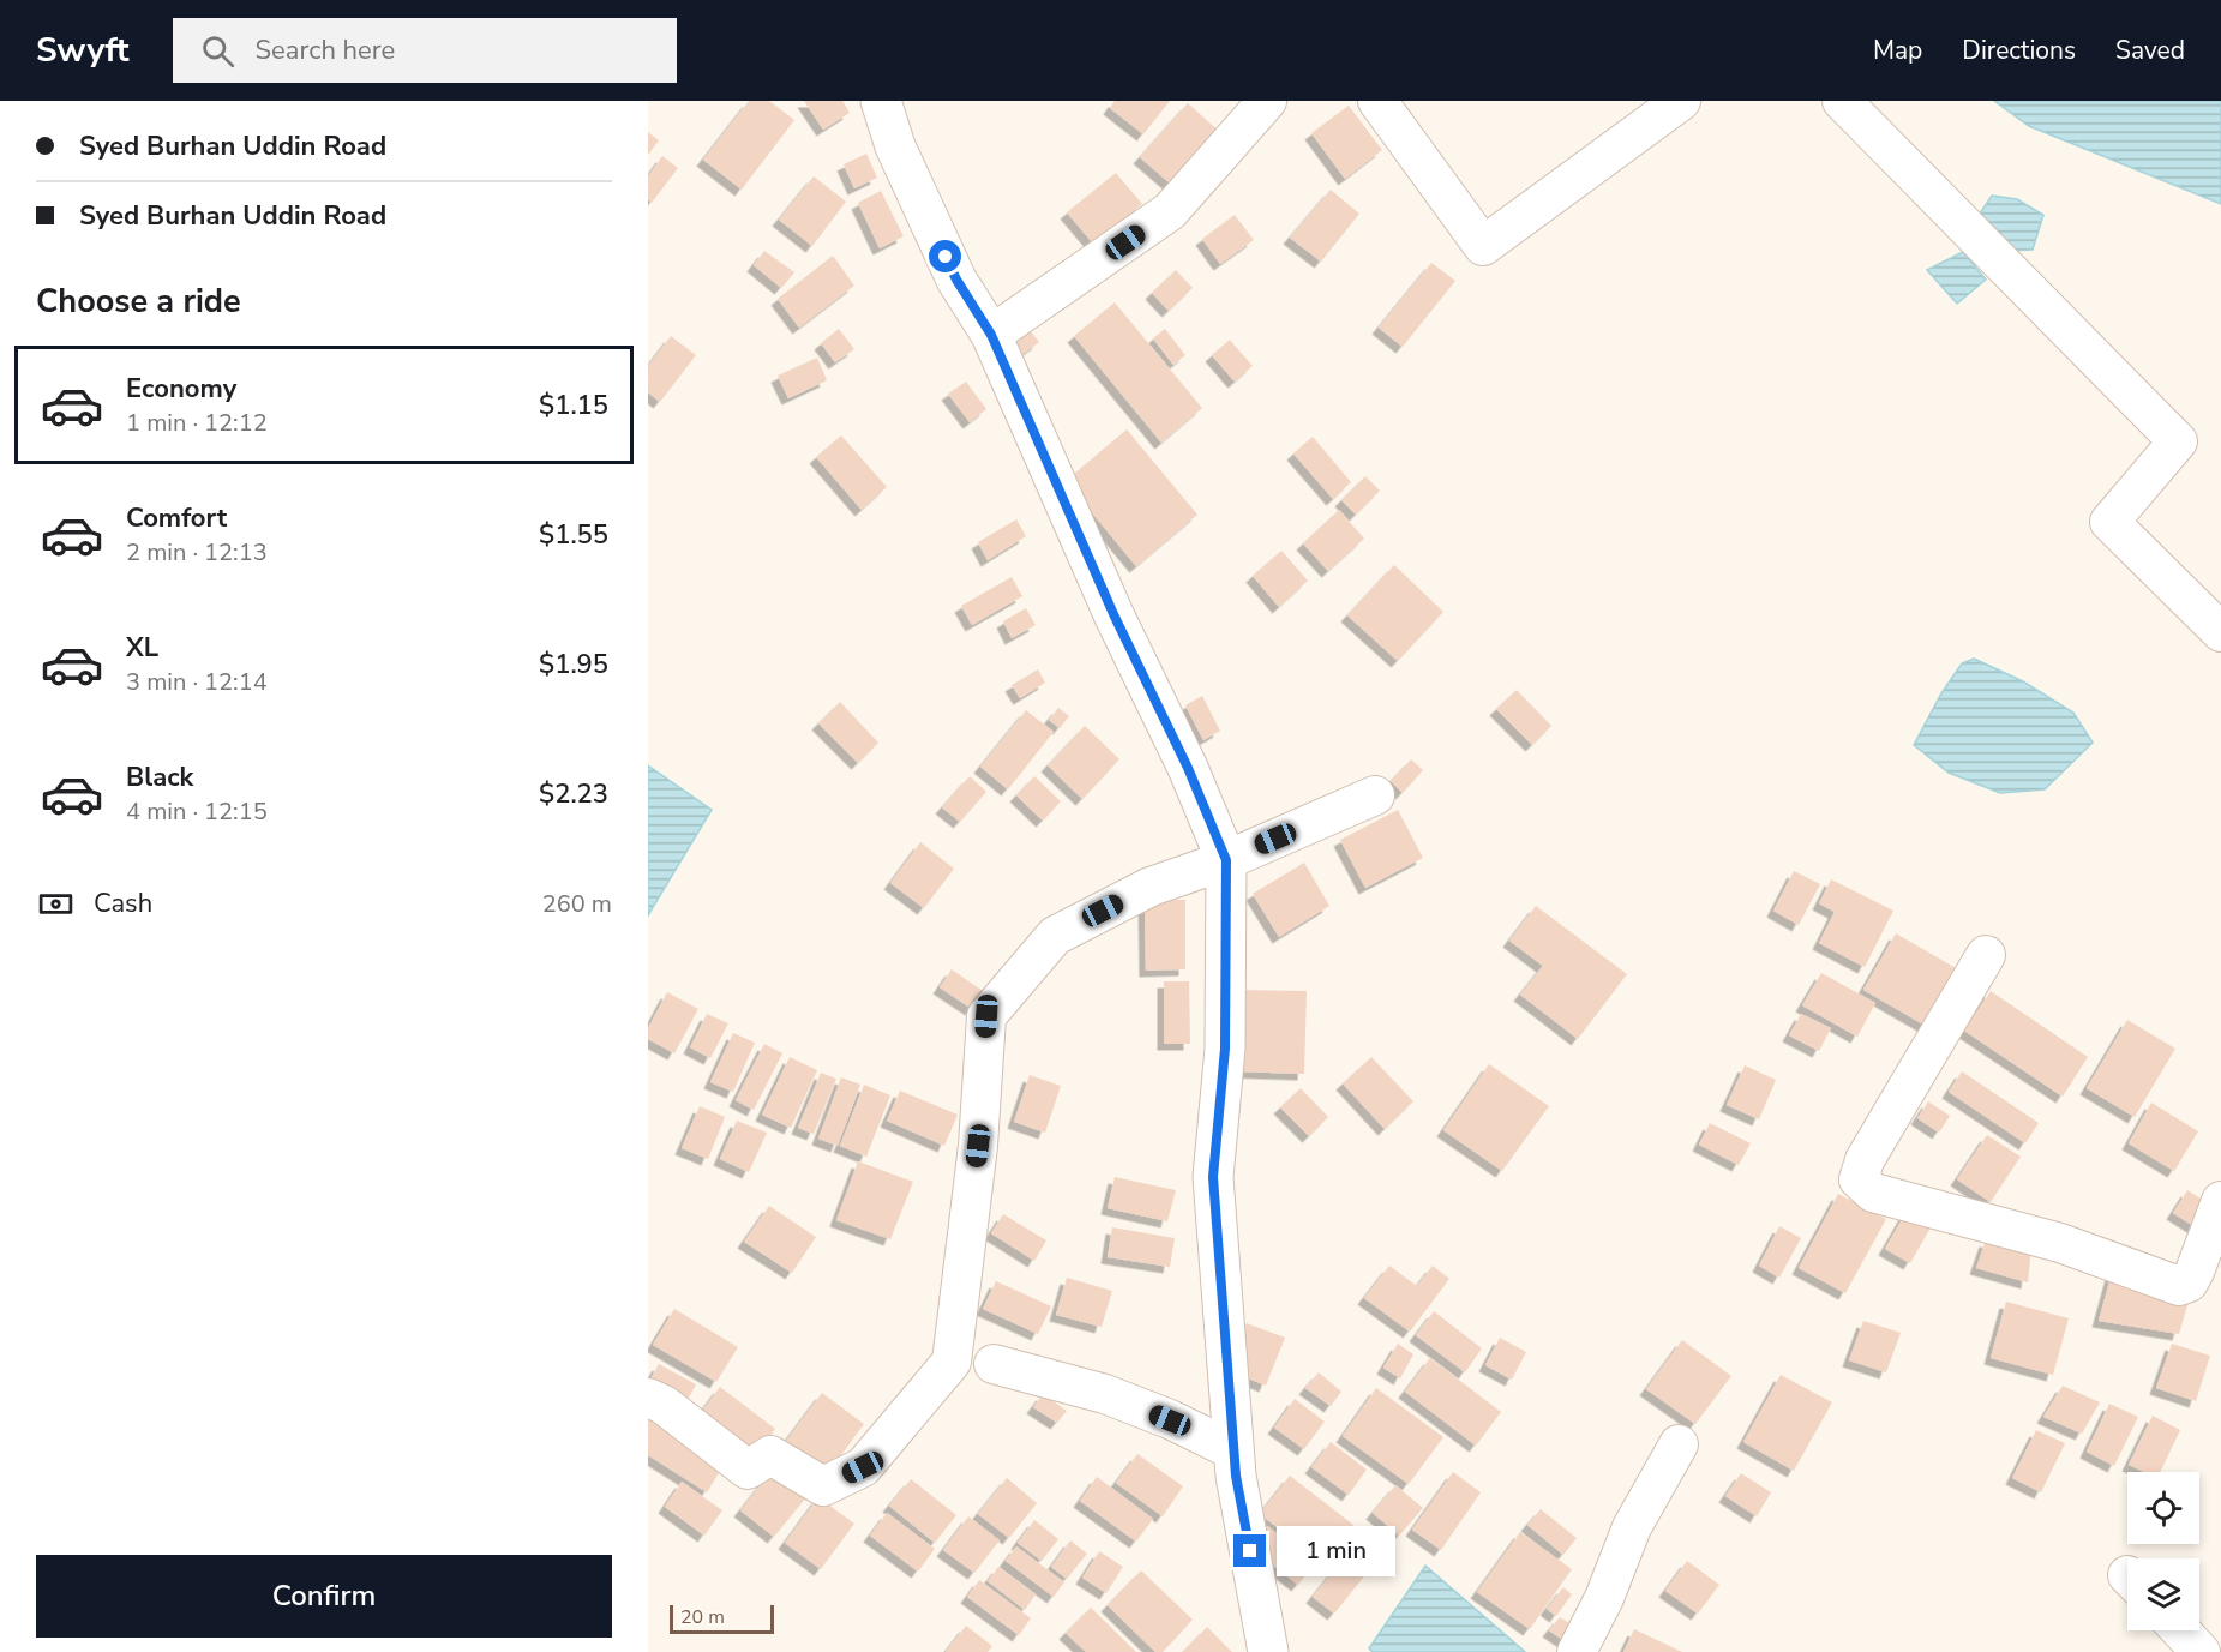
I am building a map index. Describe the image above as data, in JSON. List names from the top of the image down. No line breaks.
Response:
{"scale_bar":"20 m","page":{"header":"Swyft","search":"Search here","nav":["Map","Directions","Saved"],"banner":["Syed Burhan Uddin Road","Syed Burhan Uddin Road"],"heading":"Choose a ride","list":[{"name":"Economy","note":"1 min · 12:12","value":"$1.15"},{"name":"Comfort","note":"2 min · 12:13","value":"$1.55"},{"name":"XL","note":"3 min · 12:14","value":"$1.95"},{"name":"Black","note":"4 min · 12:15","value":"$2.23"}],"pay":["Cash","260 m"],"bubble":"1 min","buttons":"Confirm","scale":"20 m"}}
